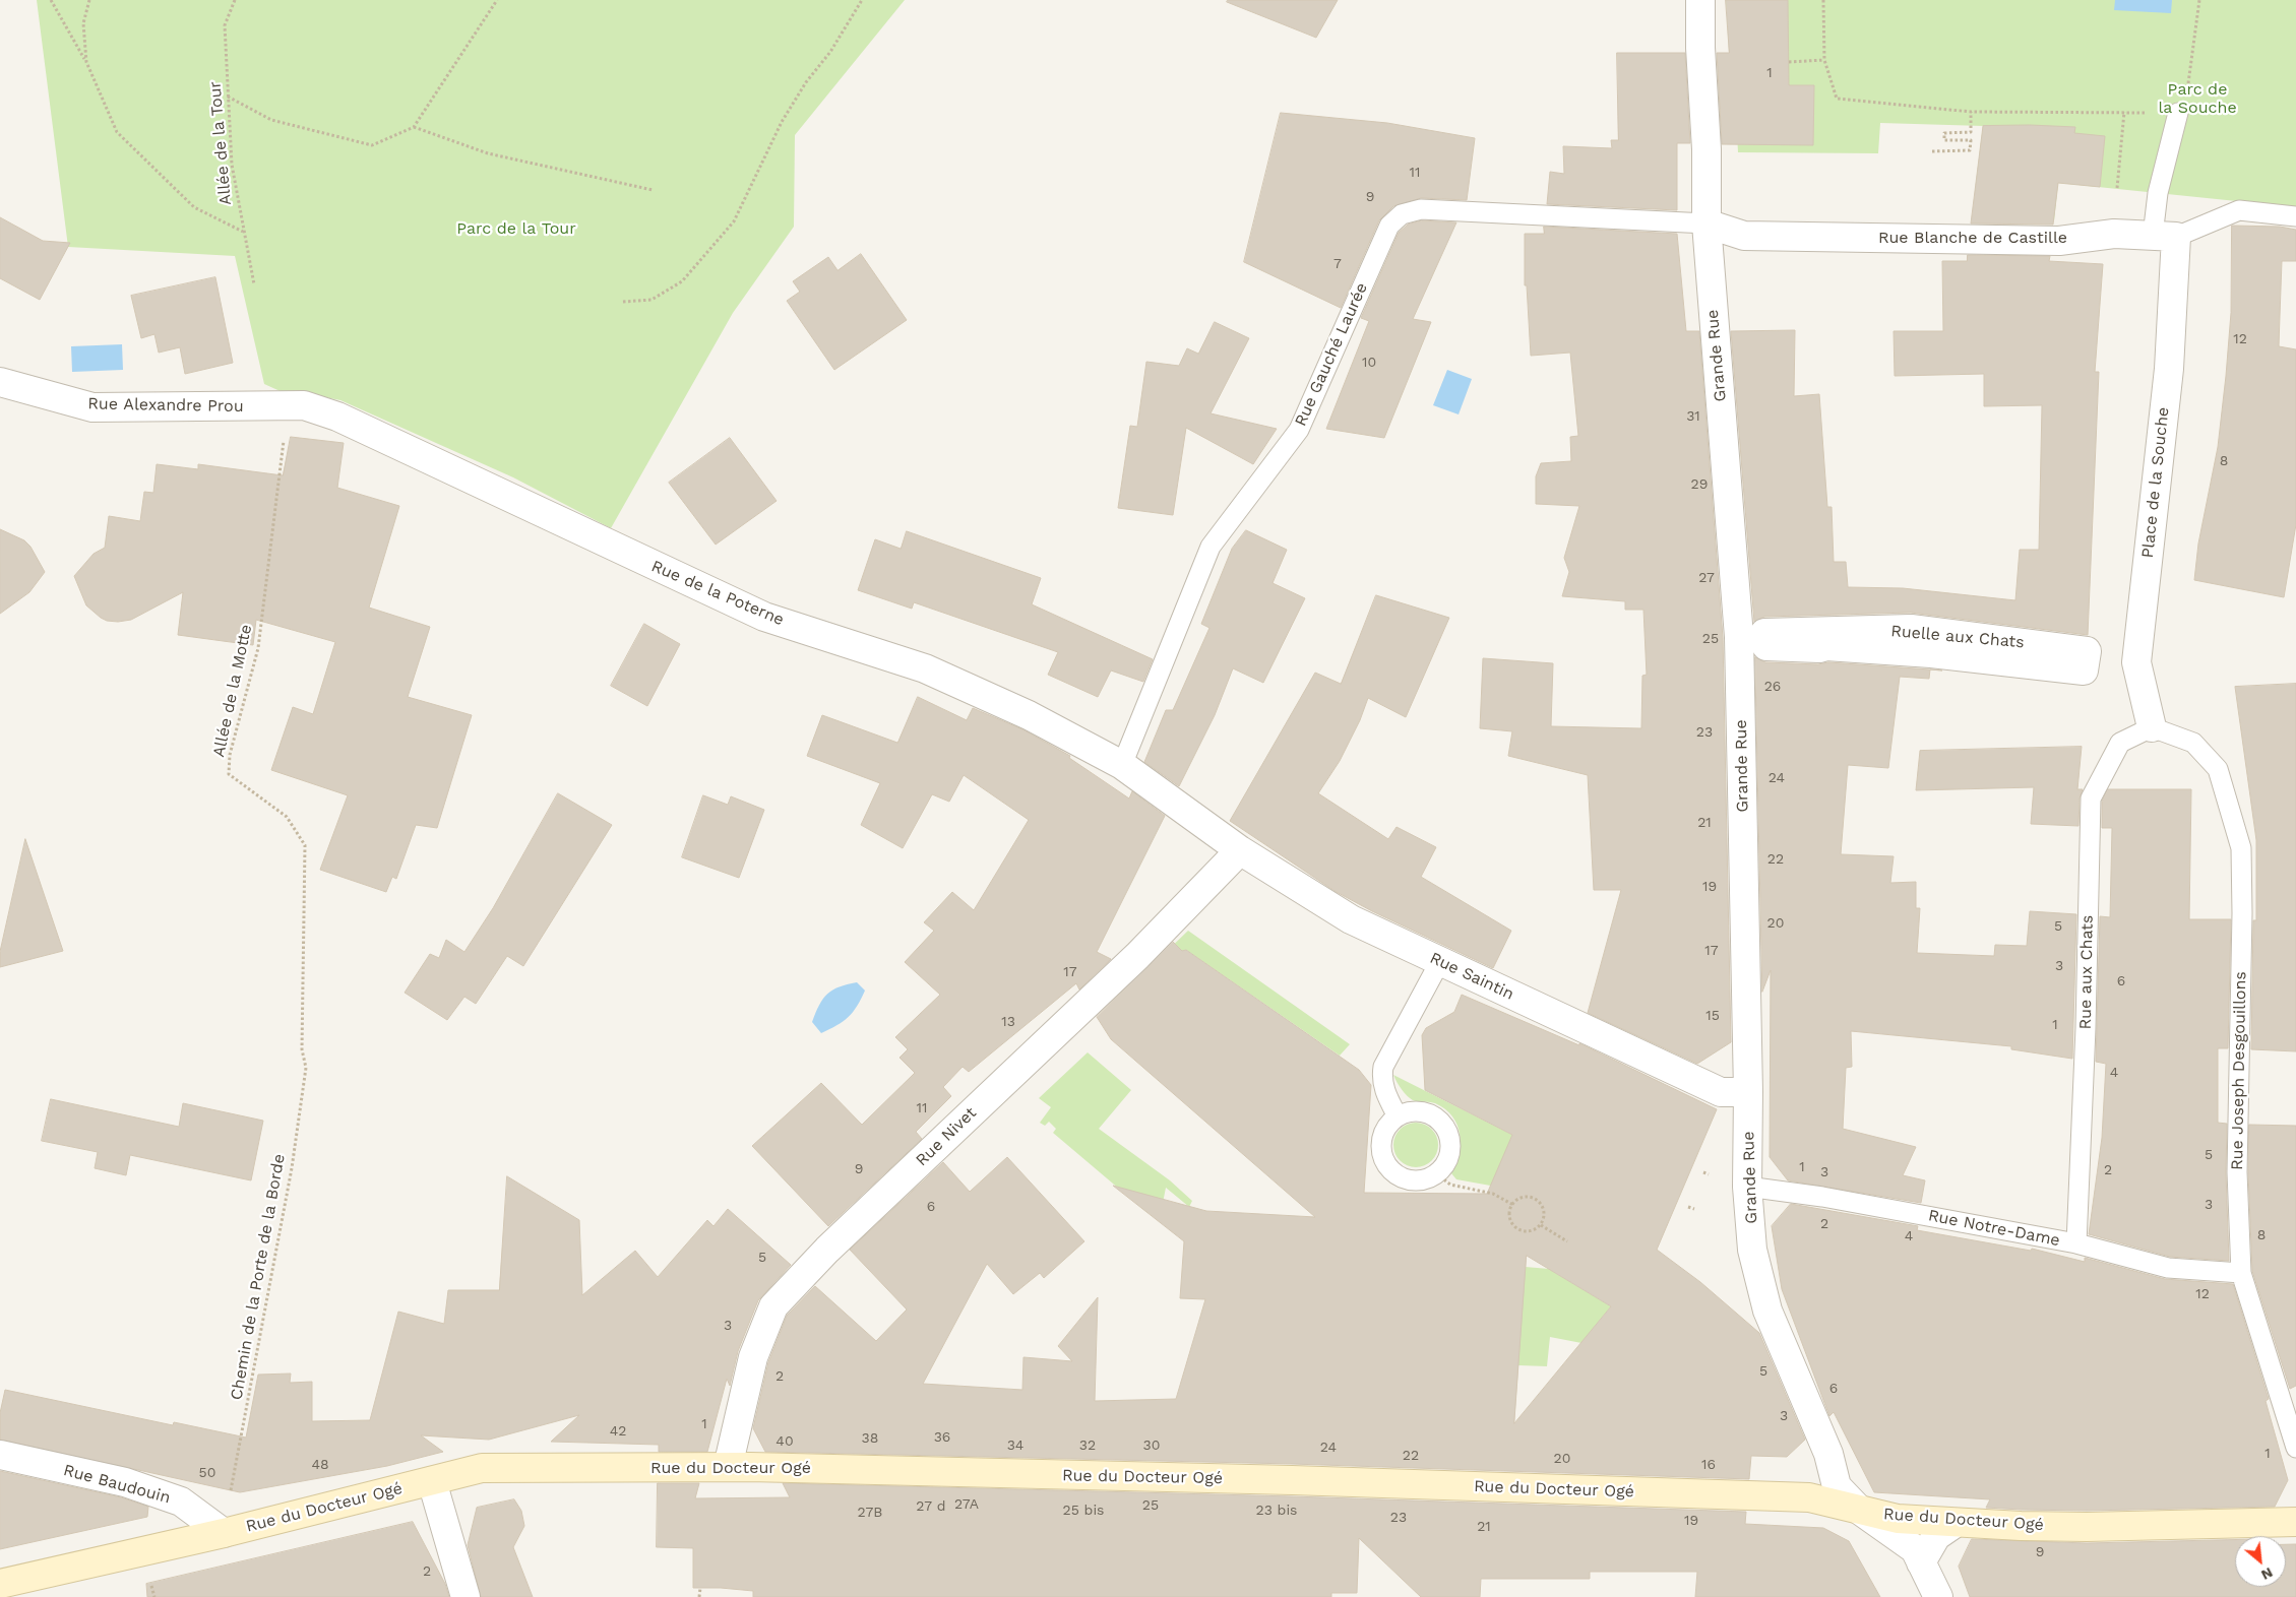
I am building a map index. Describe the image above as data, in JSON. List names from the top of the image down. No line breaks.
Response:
{"streets":{"main road":["Rue du Docteur Ogé"],"street":["Rue Blanche de Castille","Grande Rue","Rue Alexandre Prou","Place de la Souche","Rue de la Poterne","Ruelle aux Chats","Rue Saintin","Rue Nivet","Rue Baudouin"],"lane":["Rue Gauché Laurée","Rue aux Chats","Rue Joseph Desgouillons","Rue Notre-Dame"],"path":["Allée de la Tour","Allée de la Motte","Chemin de la Porte de la Borde"]},"crossings":[["Rue Blanche de Castille","Rue Gauché Laurée"],["Rue Blanche de Castille","Grande Rue"],["Rue Blanche de Castille","Place de la Souche"],["Rue Gauché Laurée","Grande Rue"],["Rue Gauché Laurée","Rue de la Poterne"],["Grande Rue","Rue Saintin"],["Grande Rue","Rue Notre-Dame"],["Grande Rue","Rue du Docteur Ogé"],["Rue Alexandre Prou","Rue de la Poterne"],["Place de la Souche","Rue aux Chats"],["Place de la Souche","Rue Joseph Desgouillons"],["Rue de la Poterne","Rue Saintin"],["Allée de la Motte","Chemin de la Porte de la Borde"],["Rue aux Chats","Rue Joseph Desgouillons"],["Rue aux Chats","Rue Notre-Dame"],["Rue Saintin","Rue Nivet"],["Rue Joseph Desgouillons","Rue Notre-Dame"],["Rue Nivet","Rue du Docteur Ogé"],["Rue du Docteur Ogé","Rue Baudouin"]],"parks":["Parc de la Souche","Parc de la Tour"],"house_numbers":["1","11","9","7","12","10","31","8","29","27","25","26","23","24","21","22","19","20","5","17","3","17","6","15","13","1","4","11","5","1","9","2","3","3","6","2","8","4","5","12","3","5","2","6","3","1","42","36","38","40","34","32","30","24","1","22","20","48","16","50","27A","25","27 d","25 bis","23 bis","27B","23","19","21","9","2"],"north":"bottom right"}
